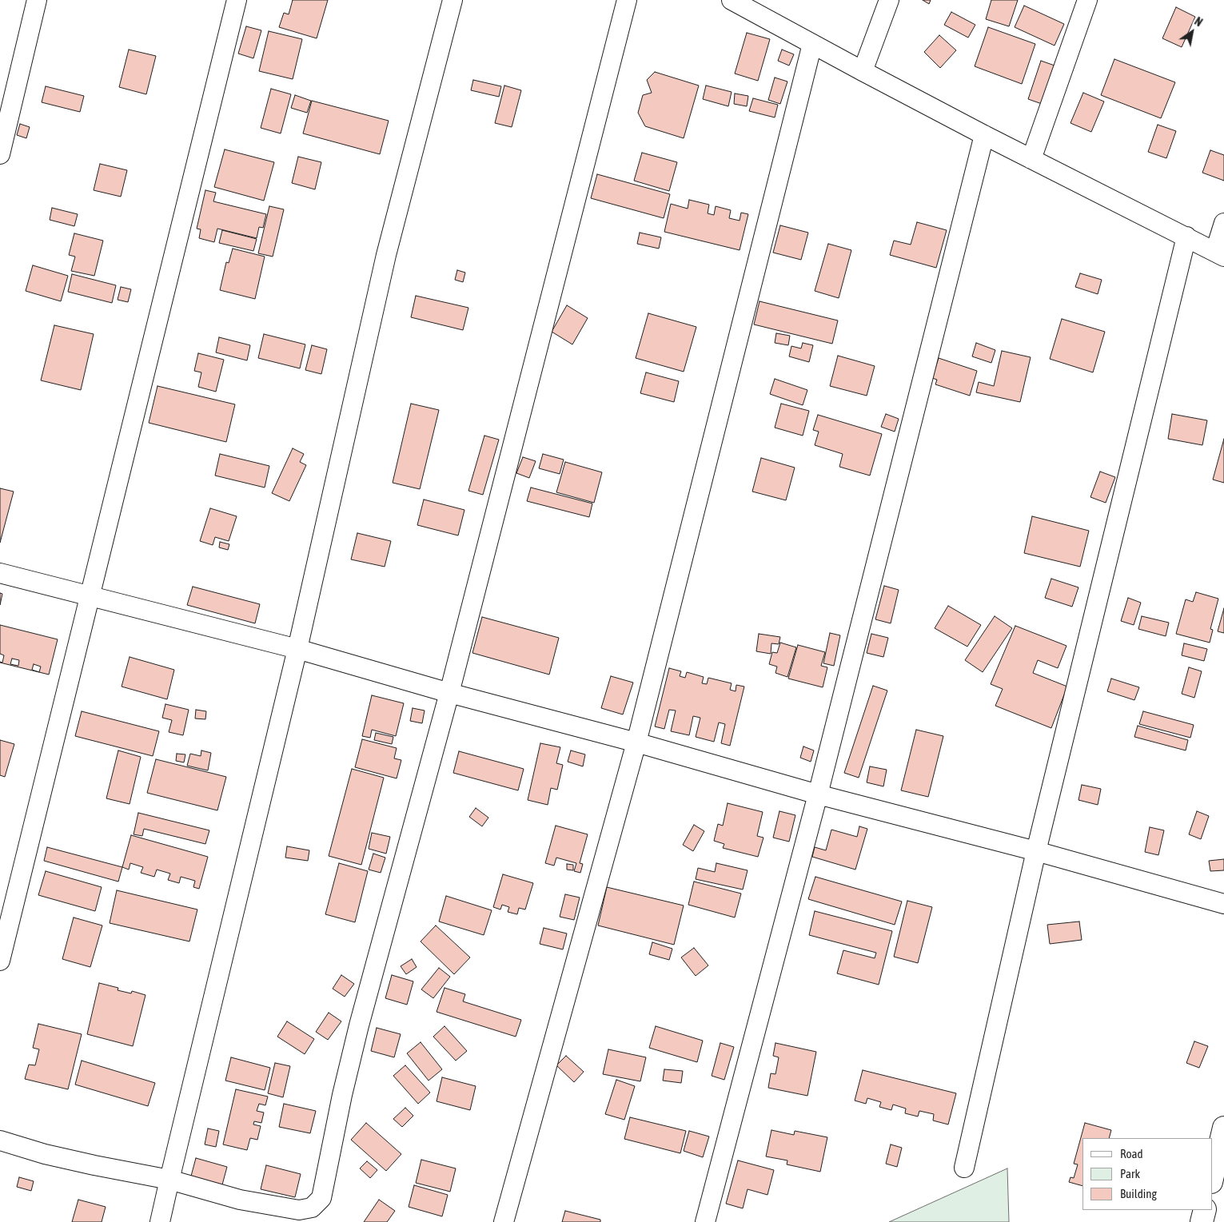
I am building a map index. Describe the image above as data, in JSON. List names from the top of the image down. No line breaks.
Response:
{"legend":["Road","Park","Building"],"north":"top right"}
